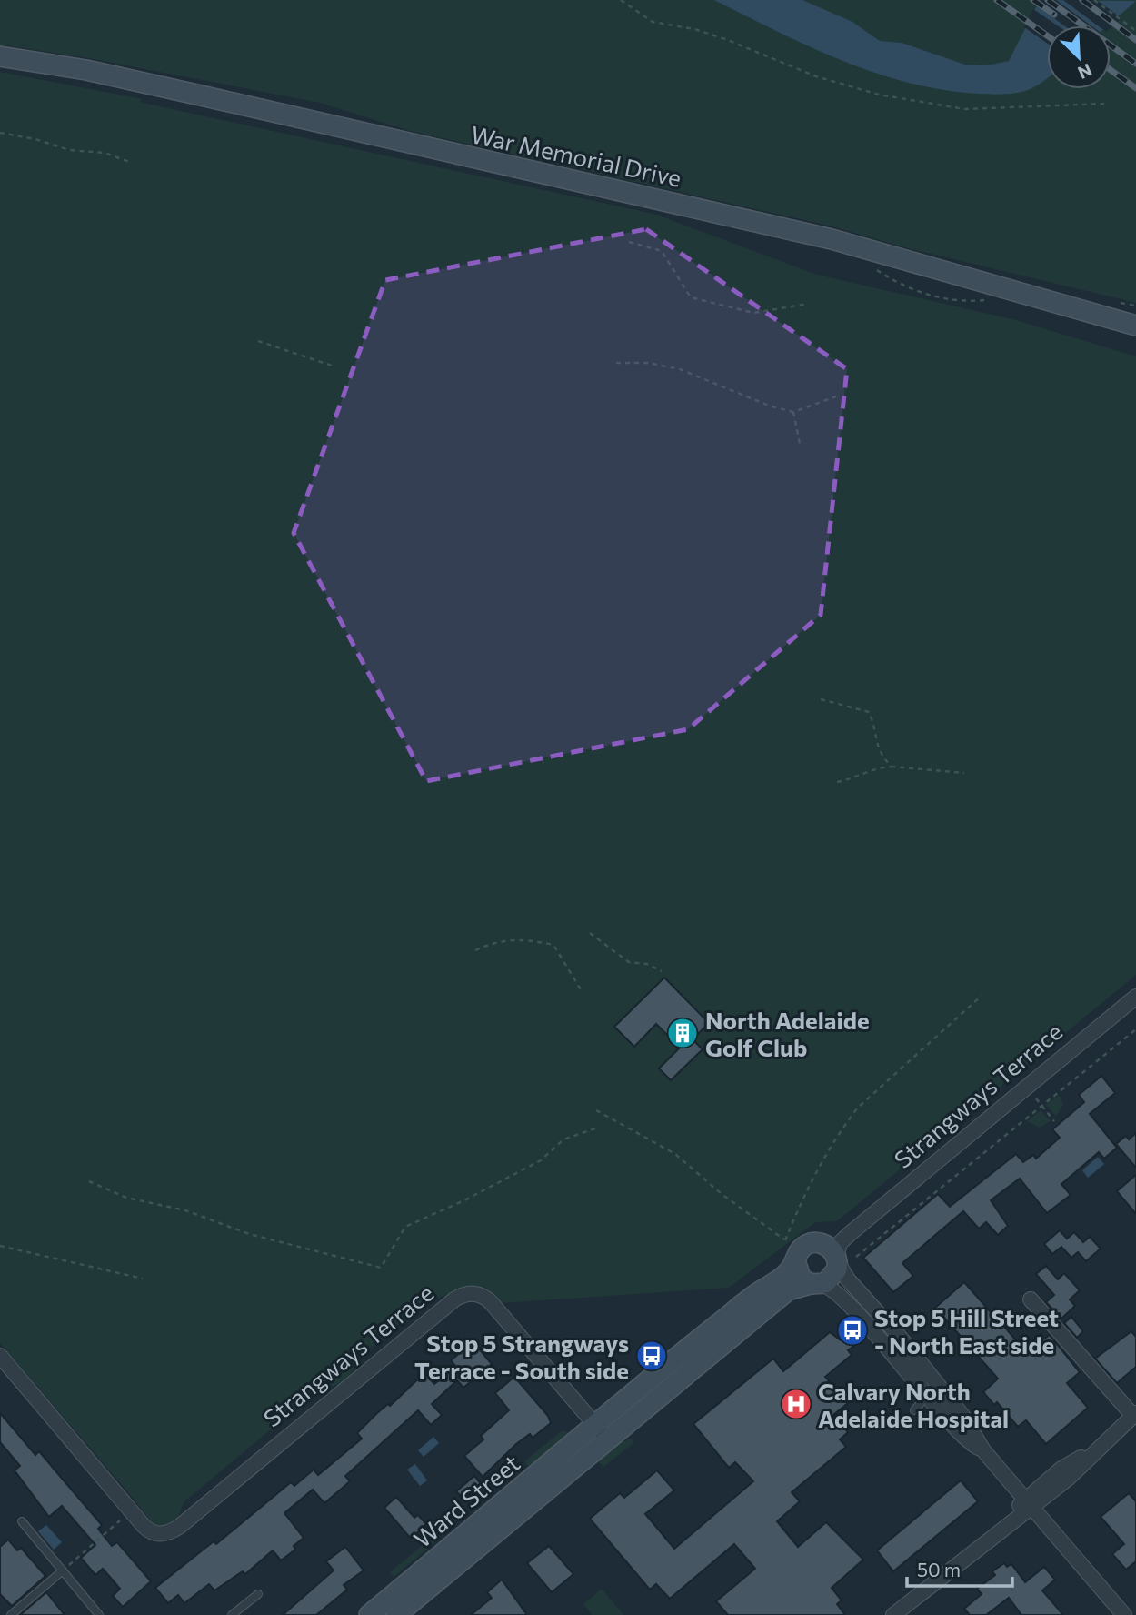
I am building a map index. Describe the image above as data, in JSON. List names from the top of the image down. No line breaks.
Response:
{"streets":{"street":["War Memorial Drive","Strangways Terrace","Ward Street"]},"crossings":[["Strangways Terrace","Ward Street"]],"places":{"building":["North Adelaide Golf Club"],"bus stop":["Stop 5 Hill Street - North East side","Stop 5 Strangways Terrace - South side"],"hospital":["Calvary North Adelaide Hospital"]},"scale_bar":"50 m","north":"bottom right"}
